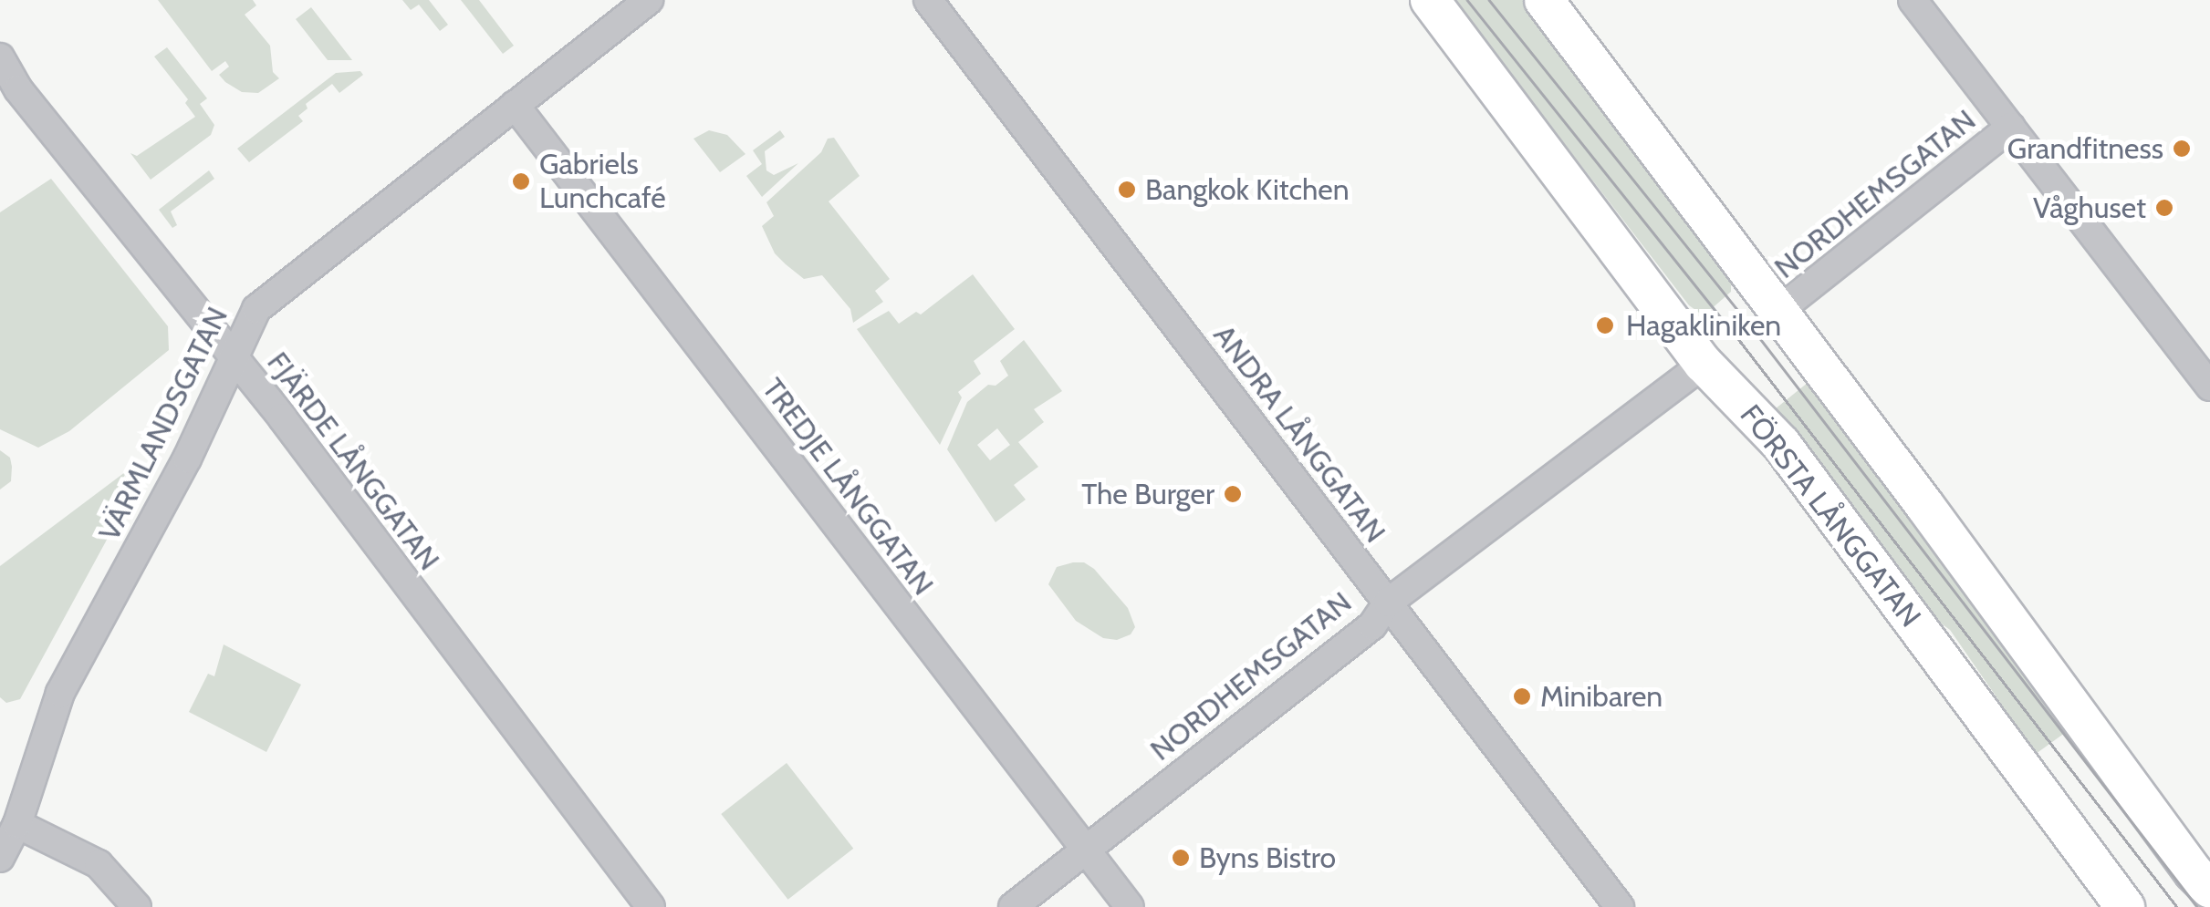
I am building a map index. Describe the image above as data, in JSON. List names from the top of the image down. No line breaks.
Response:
{"streets":{"street":["NORDHEMSGATAN","VÄRMLANDSGATAN","ANDRA LÅNGGATAN","FJÄRDE LÅNGGATAN","TREDJE LÅNGGATAN","FÖRSTA LÅNGGATAN"]},"crossings":[["NORDHEMSGATAN","ANDRA LÅNGGATAN"],["NORDHEMSGATAN","TREDJE LÅNGGATAN"],["NORDHEMSGATAN","FÖRSTA LÅNGGATAN"],["VÄRMLANDSGATAN","FJÄRDE LÅNGGATAN"],["VÄRMLANDSGATAN","TREDJE LÅNGGATAN"]],"places":["Grandfitness","Gabriels Lunchcafé","Bangkok Kitchen","Våghuset","Hagakliniken","The Burger","Minibaren","Byns Bistro"]}
